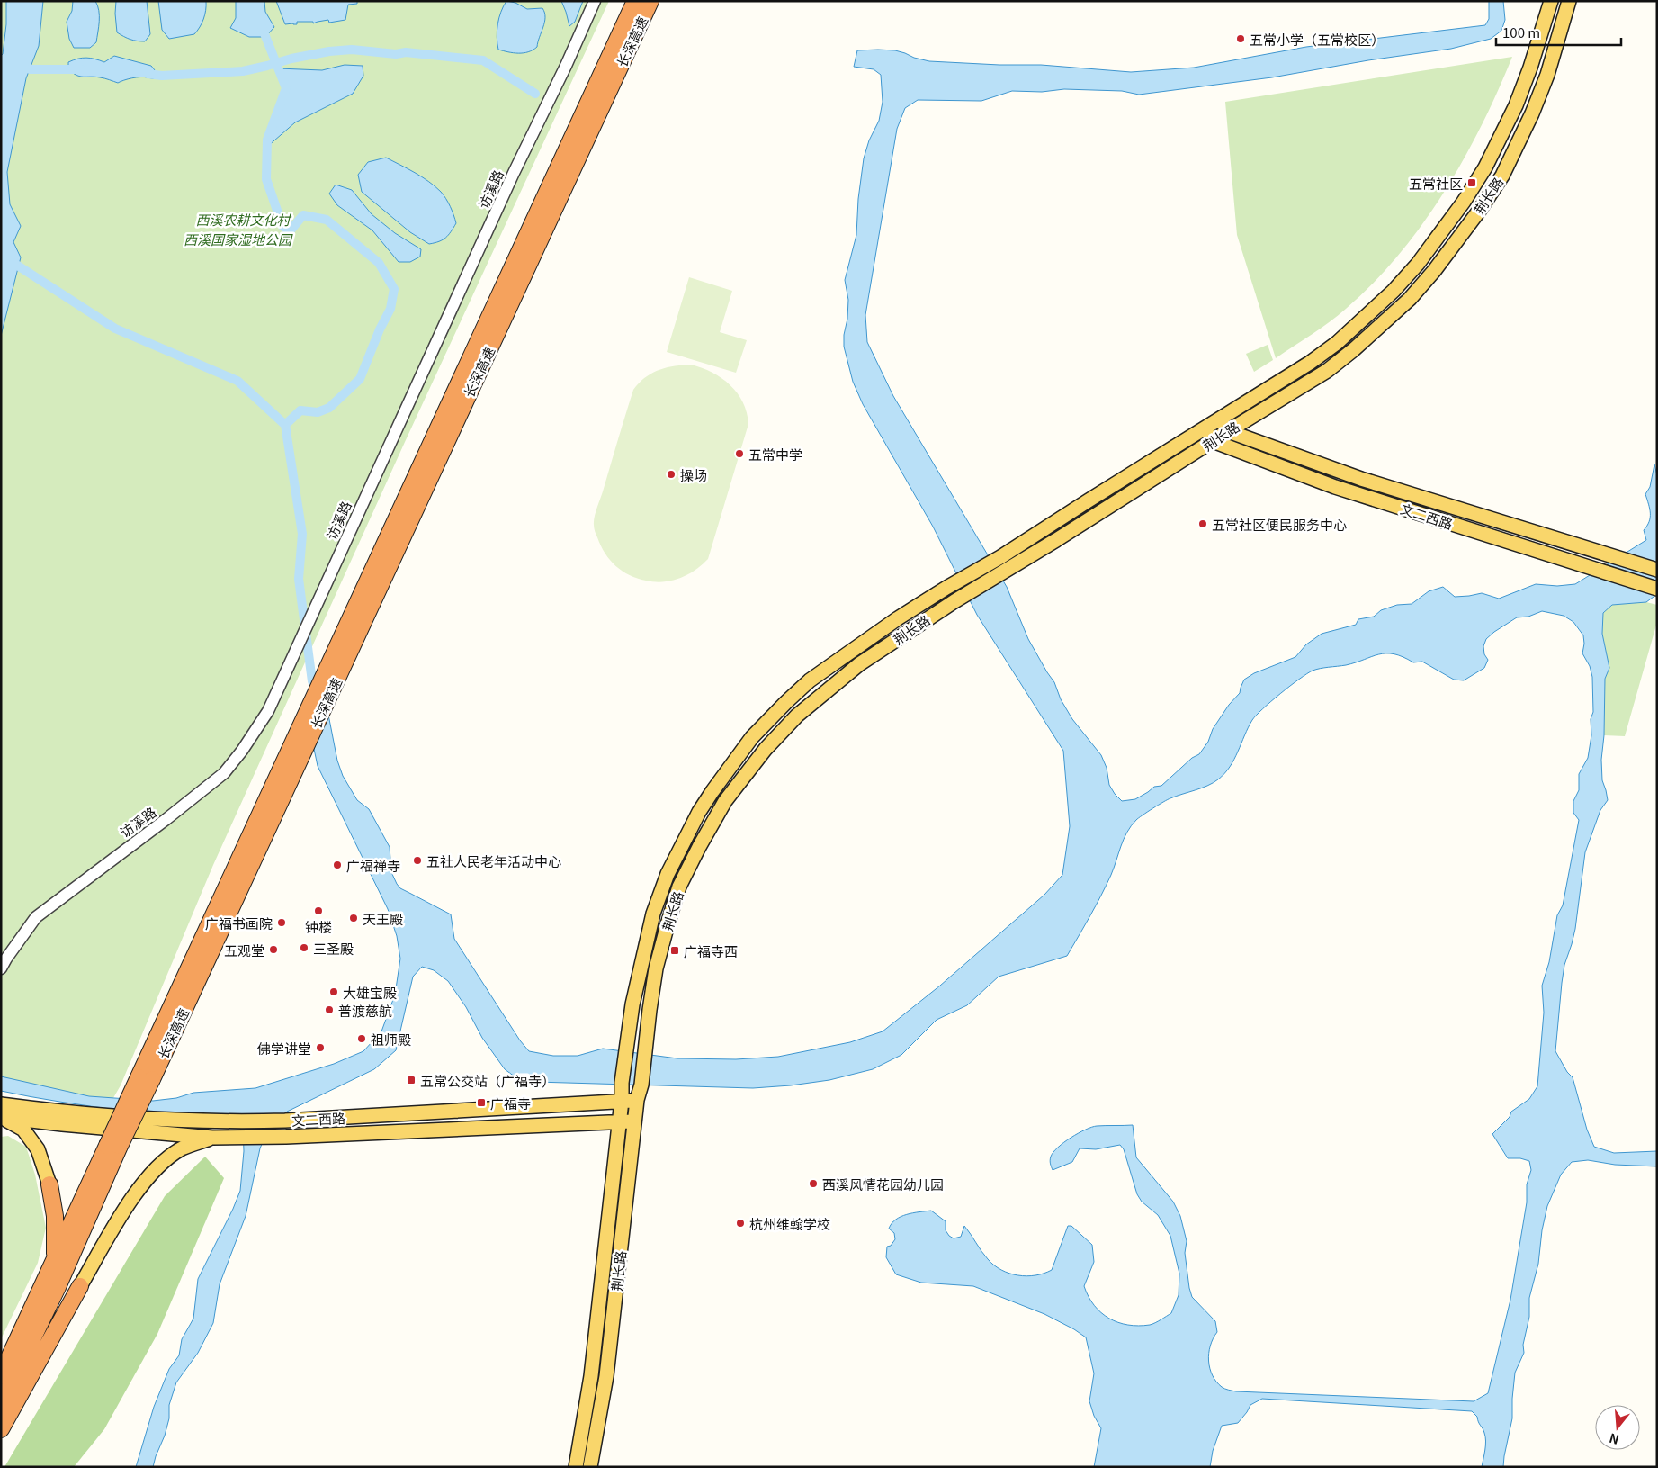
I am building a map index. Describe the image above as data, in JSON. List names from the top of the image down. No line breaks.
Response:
{"streets":{"highway":["长深高速"],"main road":["荆长路","文二西路"],"street":["访溪路"]},"crossings":[["荆长路","文二西路"]],"parks":["西溪农耕文化村","西溪国家湿地公园"],"places":{"other":["五常小学（五常校区）","五常中学","操场","五常社区便民服务中心","五社人民老年活动中心","广福禅寺","钟楼","天王殿","广福书画院","三圣殿","五观堂","大雄宝殿","普渡慈航","祖师殿","佛学讲堂","西溪风情花园幼儿园","杭州维翰学校"],"transit":["五常社区","广福寺西","五常公交站（广福寺）","广福寺"]},"scale_bar":"100 m","north":"bottom"}
